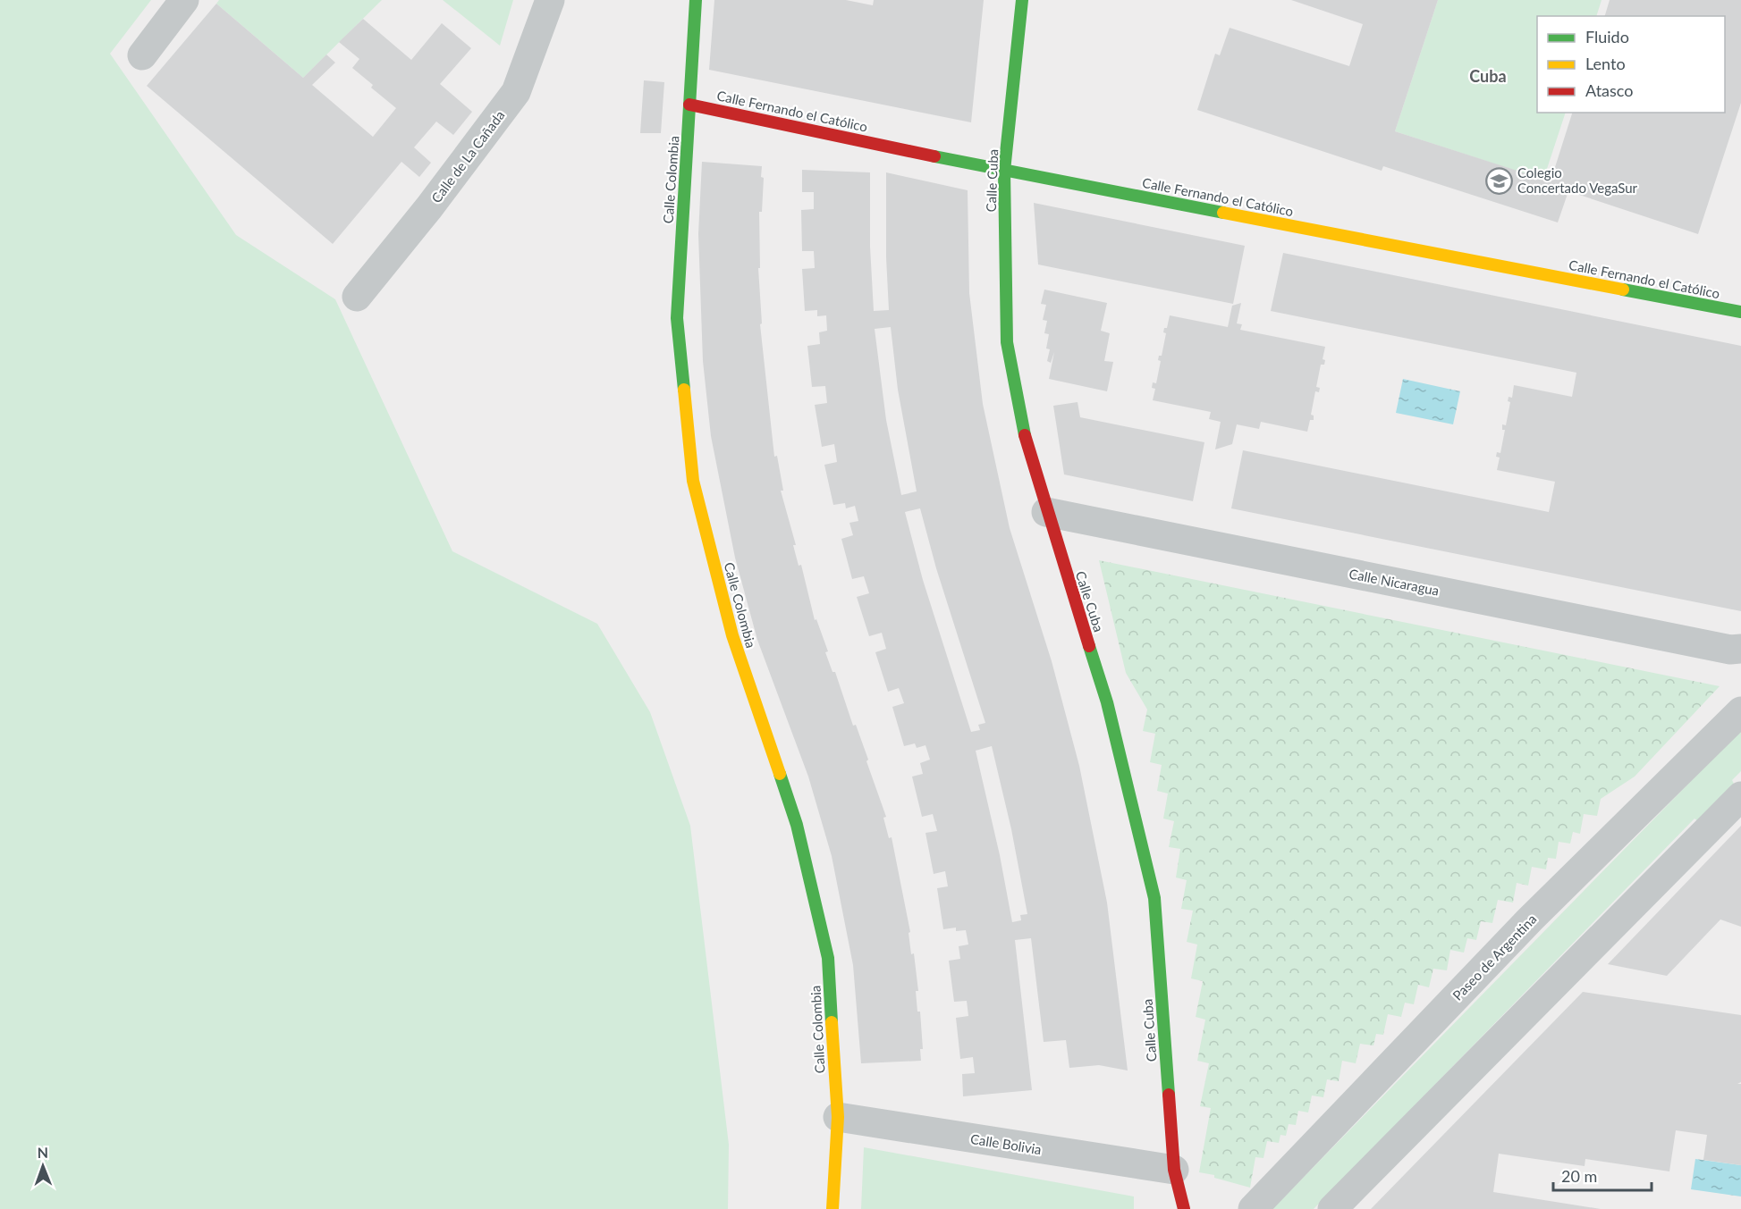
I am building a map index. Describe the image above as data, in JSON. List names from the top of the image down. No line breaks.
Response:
{"streets":{"street":["Calle Fernando el Católico","Calle de La Cañada","Calle Colombia","Calle Cuba","Calle Nicaragua","Paseo de Argentina","Calle Bolivia"]},"crossings":[["Calle Fernando el Católico","Calle Colombia"],["Calle Fernando el Católico","Calle Cuba"],["Calle Colombia","Calle Bolivia"],["Calle Cuba","Calle Nicaragua"],["Calle Cuba","Calle Bolivia"]],"districts":["Cuba"],"places":{"school or university":["Colegio Concertado VegaSur"]},"legend":["Fluido","Lento","Atasco"],"scale_bar":"20 m","north":"top"}
